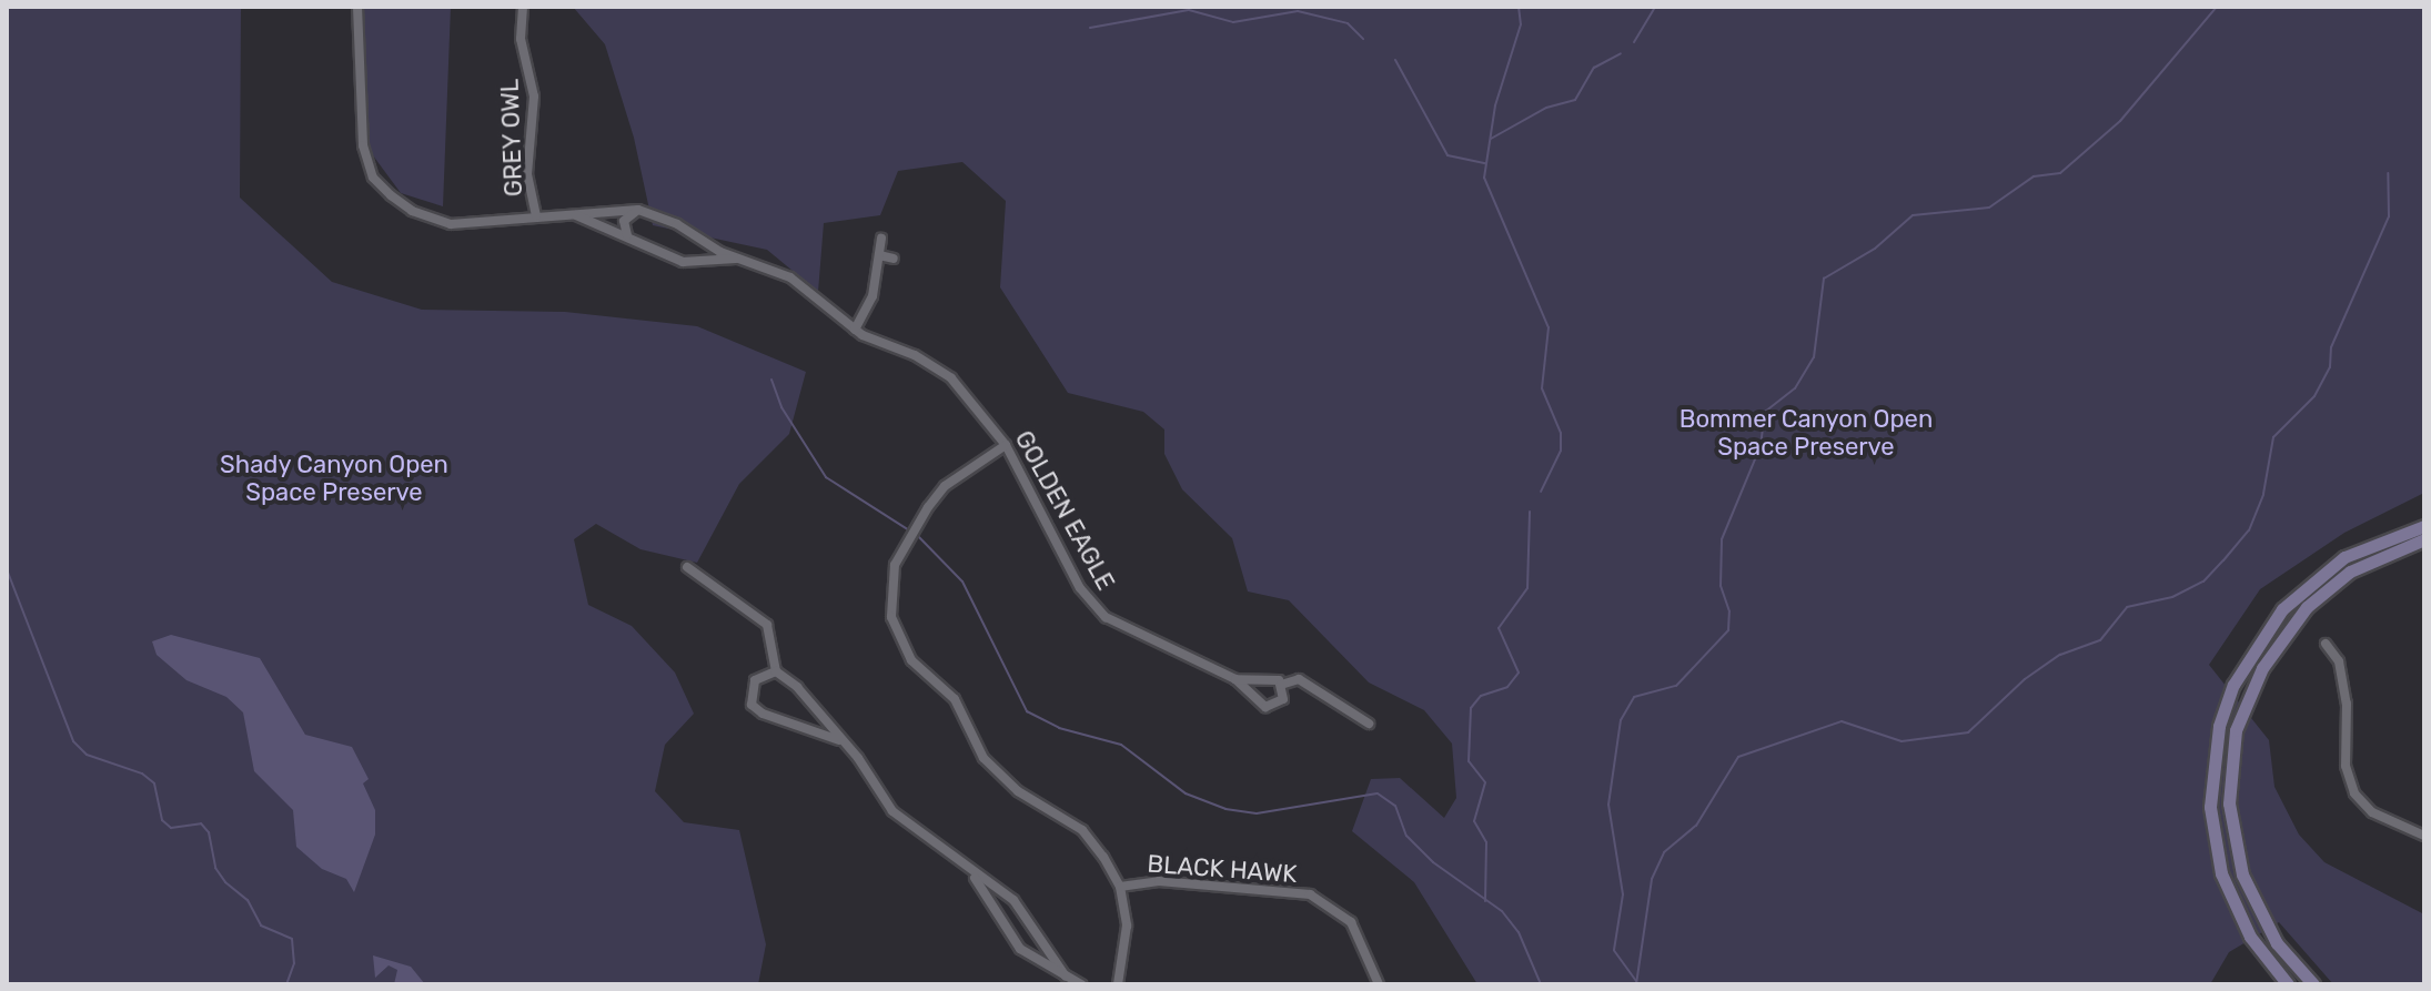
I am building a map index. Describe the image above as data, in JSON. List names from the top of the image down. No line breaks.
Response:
{"streets":{"street":["GREY OWL","GOLDEN EAGLE","BLACK HAWK"]},"crossings":[["GREY OWL","GOLDEN EAGLE"]],"parks":["Bommer Canyon Open Space Preserve","Shady Canyon Open Space Preserve"]}
